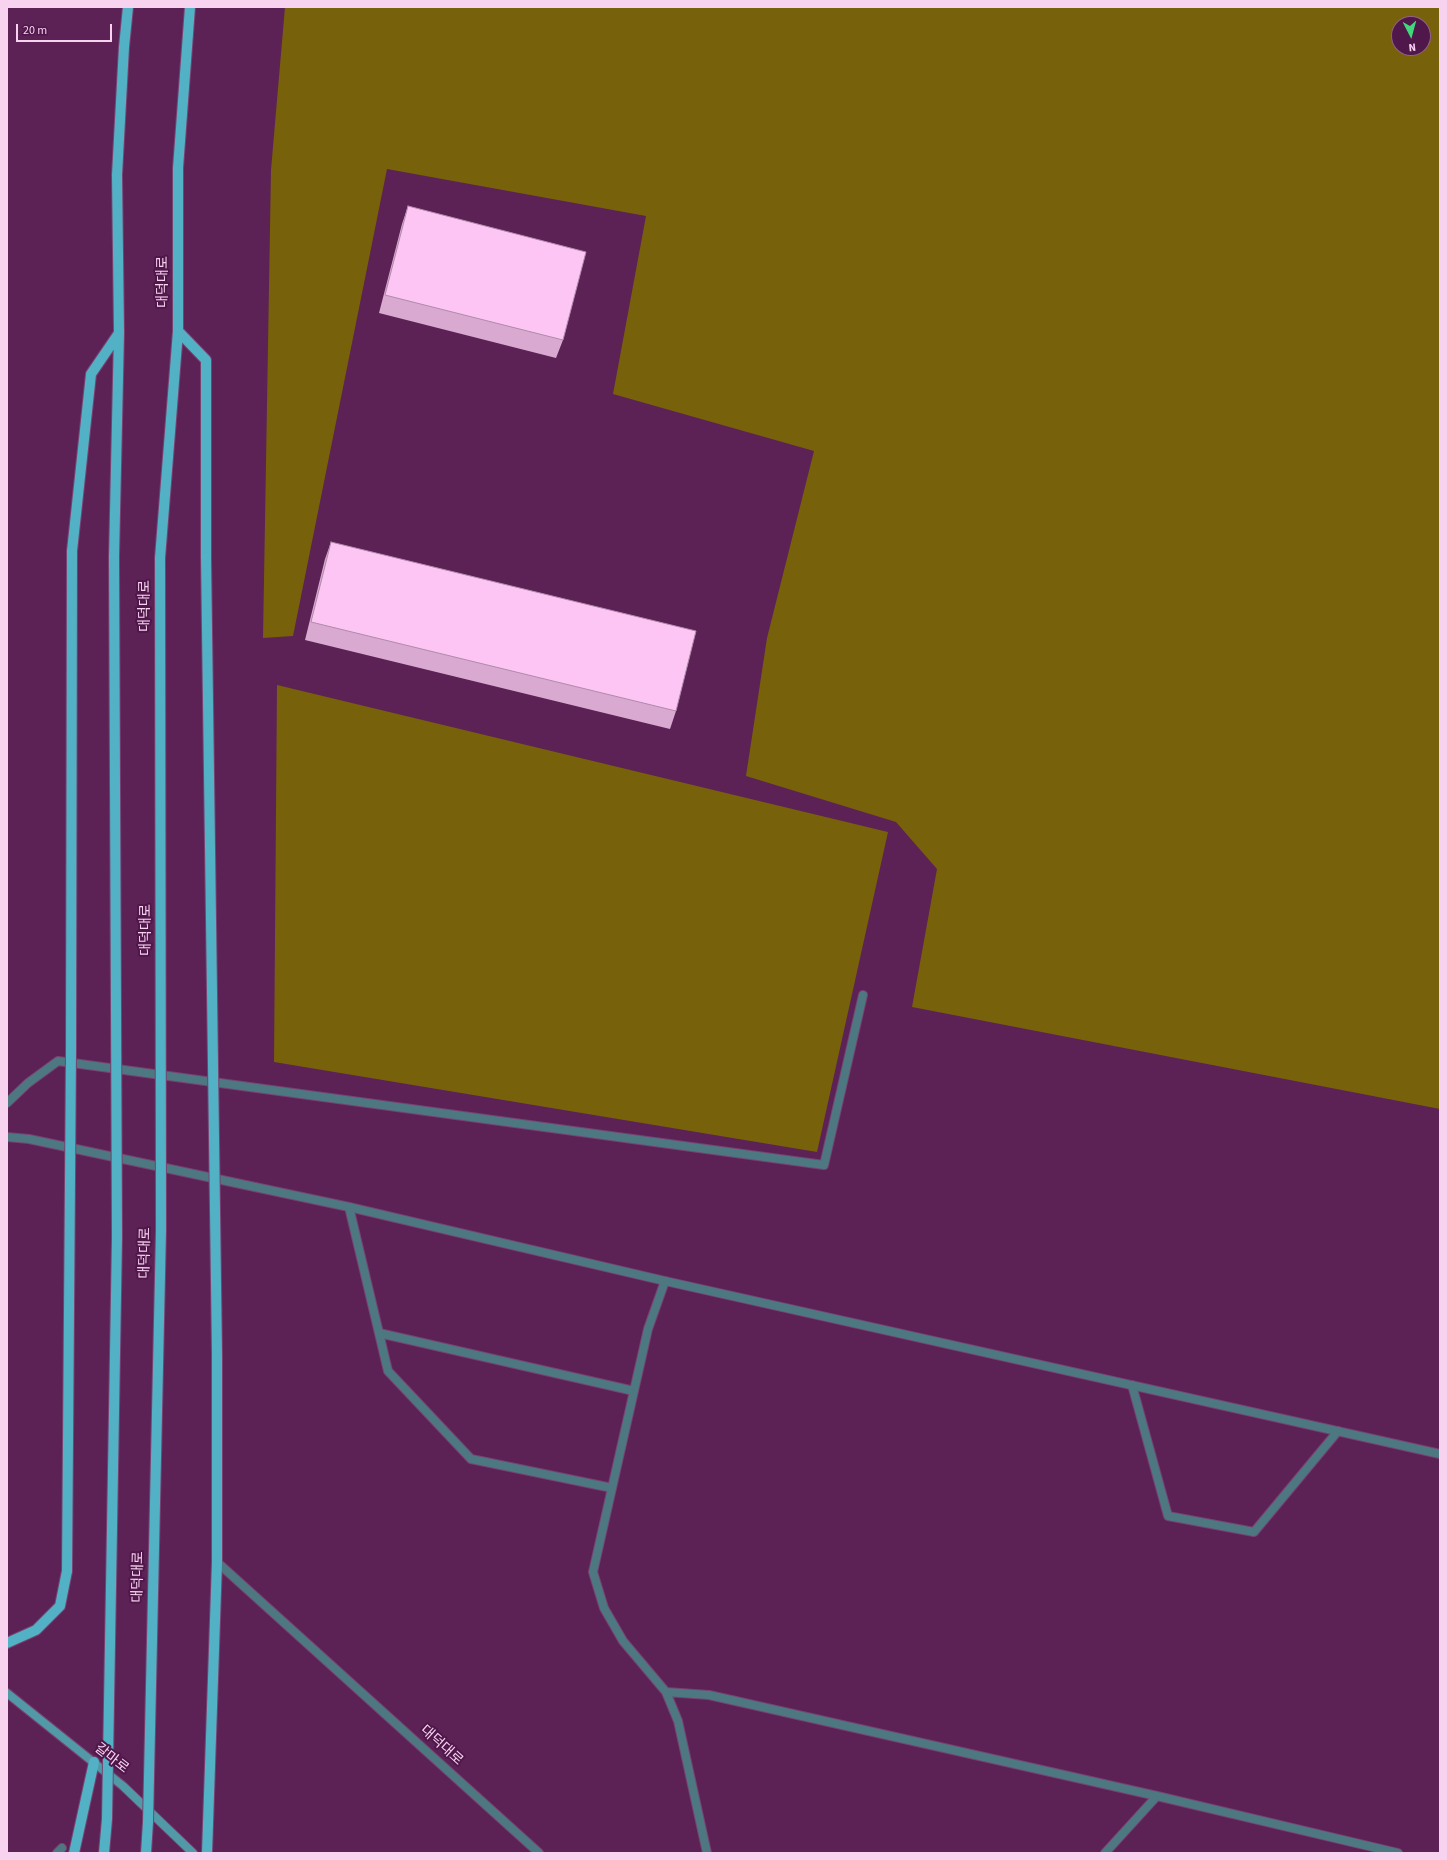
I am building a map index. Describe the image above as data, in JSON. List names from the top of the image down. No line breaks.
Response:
{"streets":{"main road":["대덕대로","갈마로"]},"scale_bar":"20 m","north":"bottom"}
